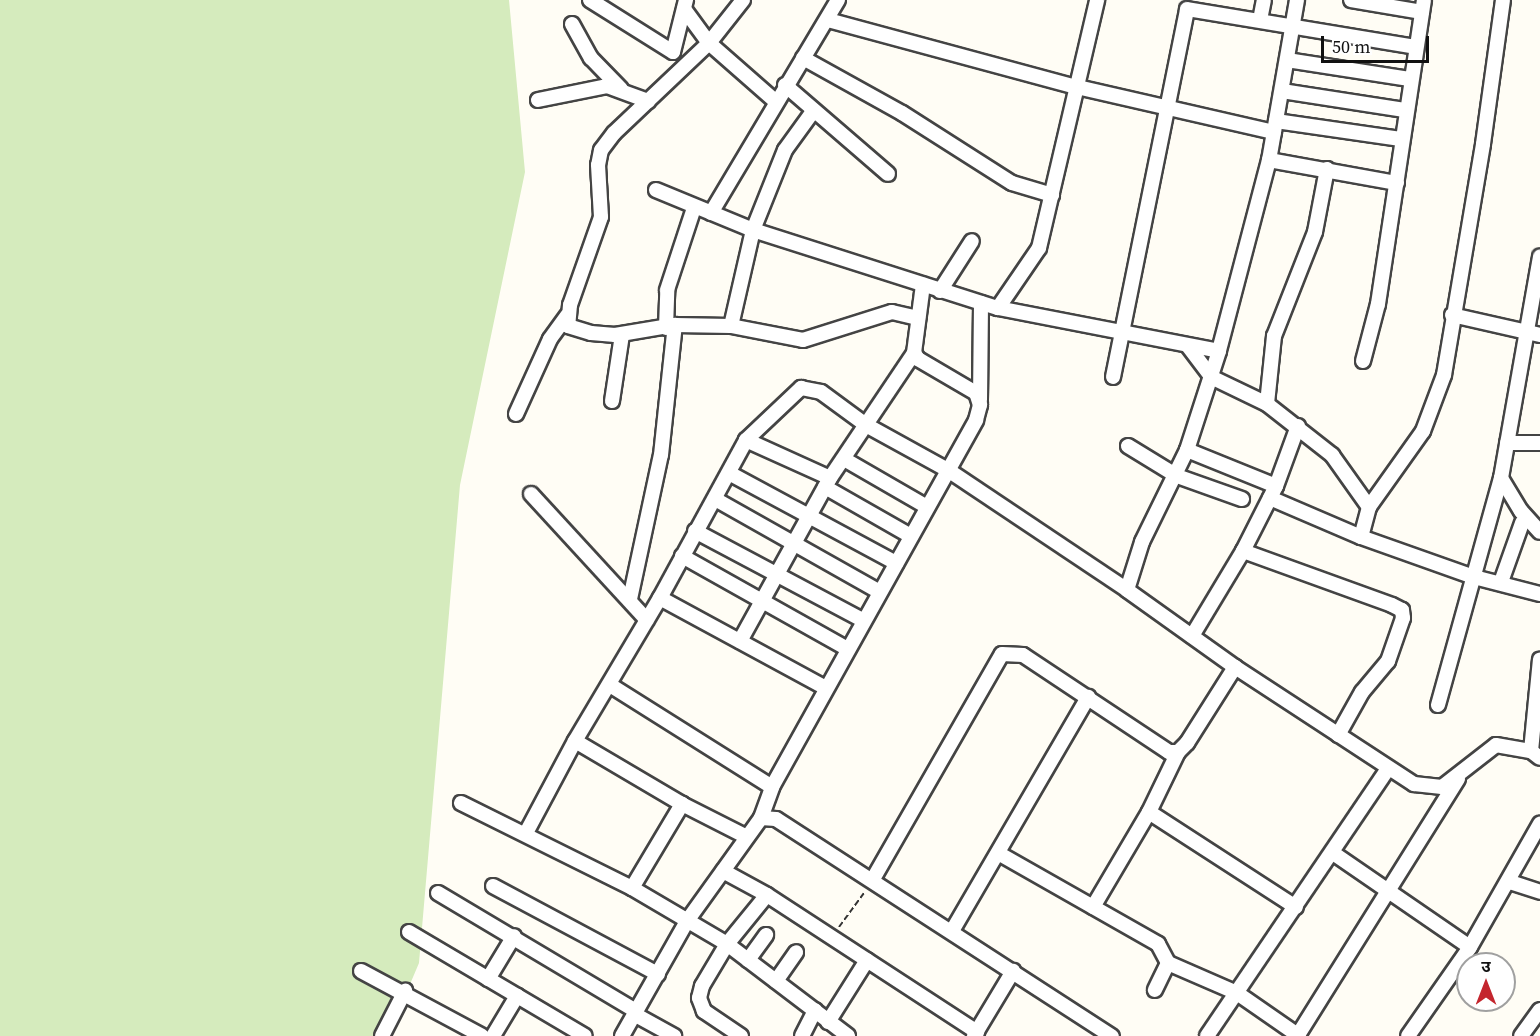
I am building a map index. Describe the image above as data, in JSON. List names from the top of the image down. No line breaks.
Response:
{"scale_bar":"50 m","north":"top"}
